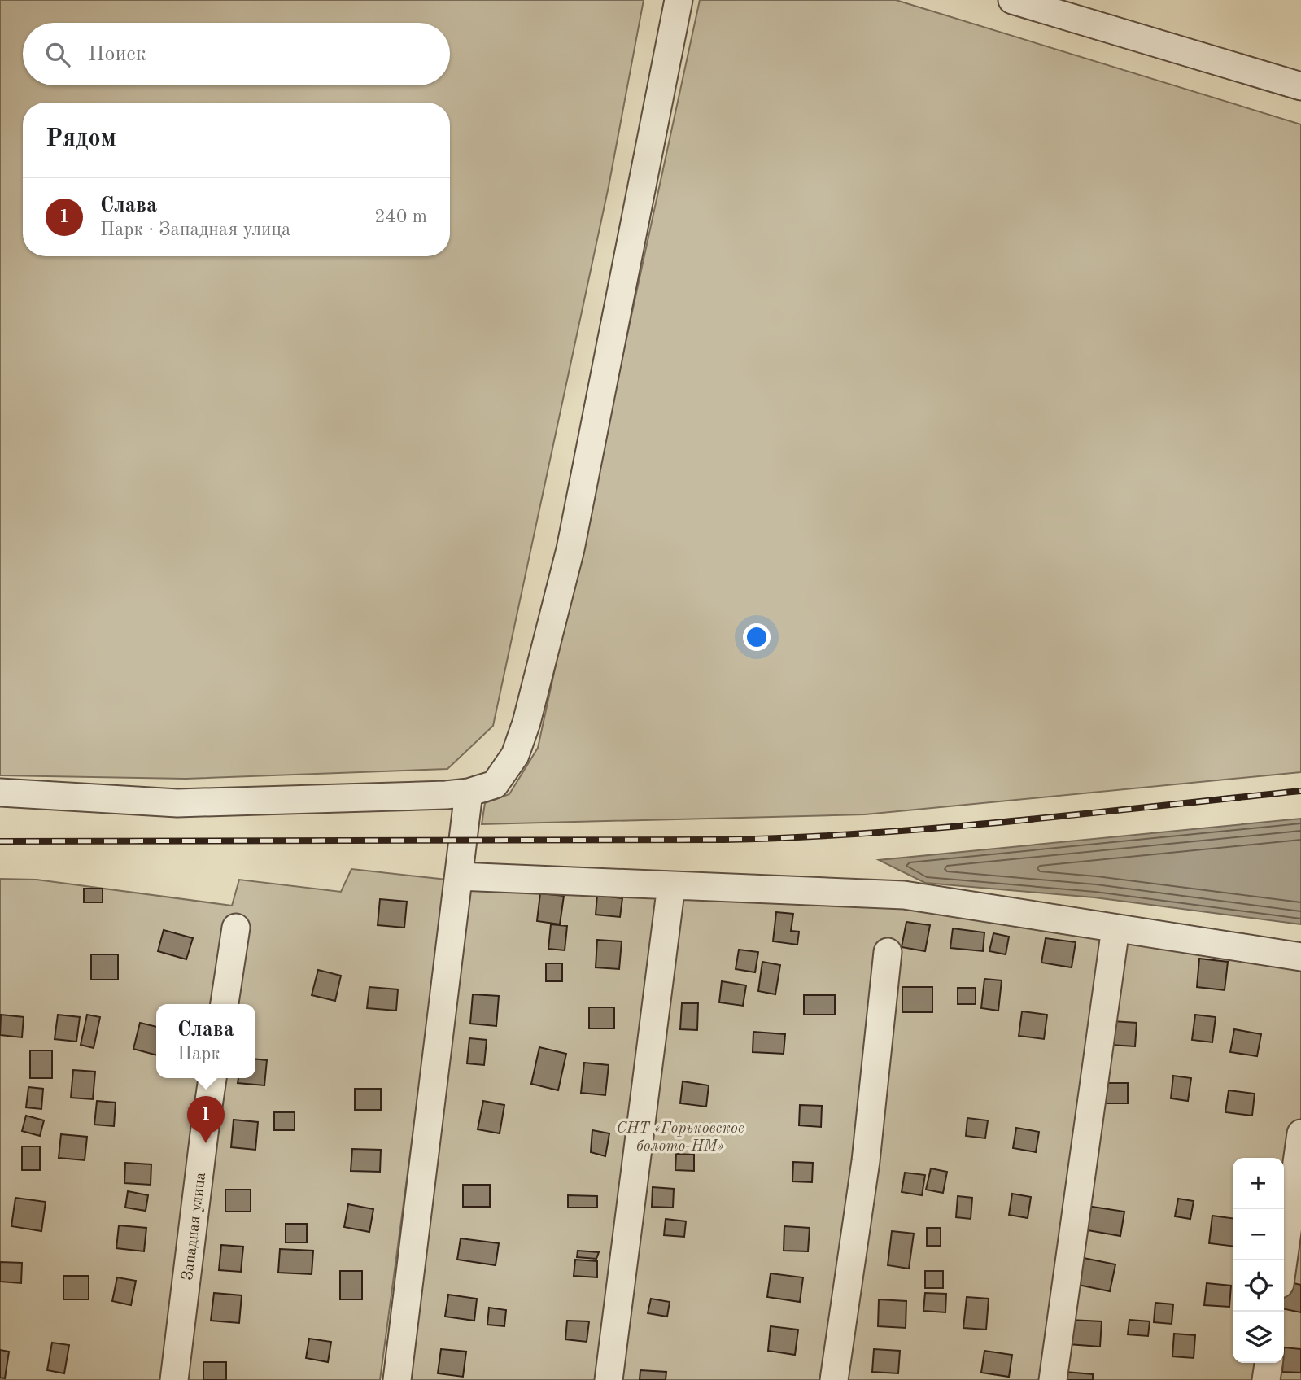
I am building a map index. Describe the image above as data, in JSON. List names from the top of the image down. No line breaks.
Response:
{"streets":{"street":["Западная улица"]},"parks":["СНТ «Горьковское болото-НМ»"],"page":{"search":"Поиск","heading":"Рядом","list":[{"mark":"1","name":"Слава","note":"Парк · Западная улица","value":"240 m"}],"popup":["Слава","Парк"],"pins":"1","map_buttons":["+","−"]}}
